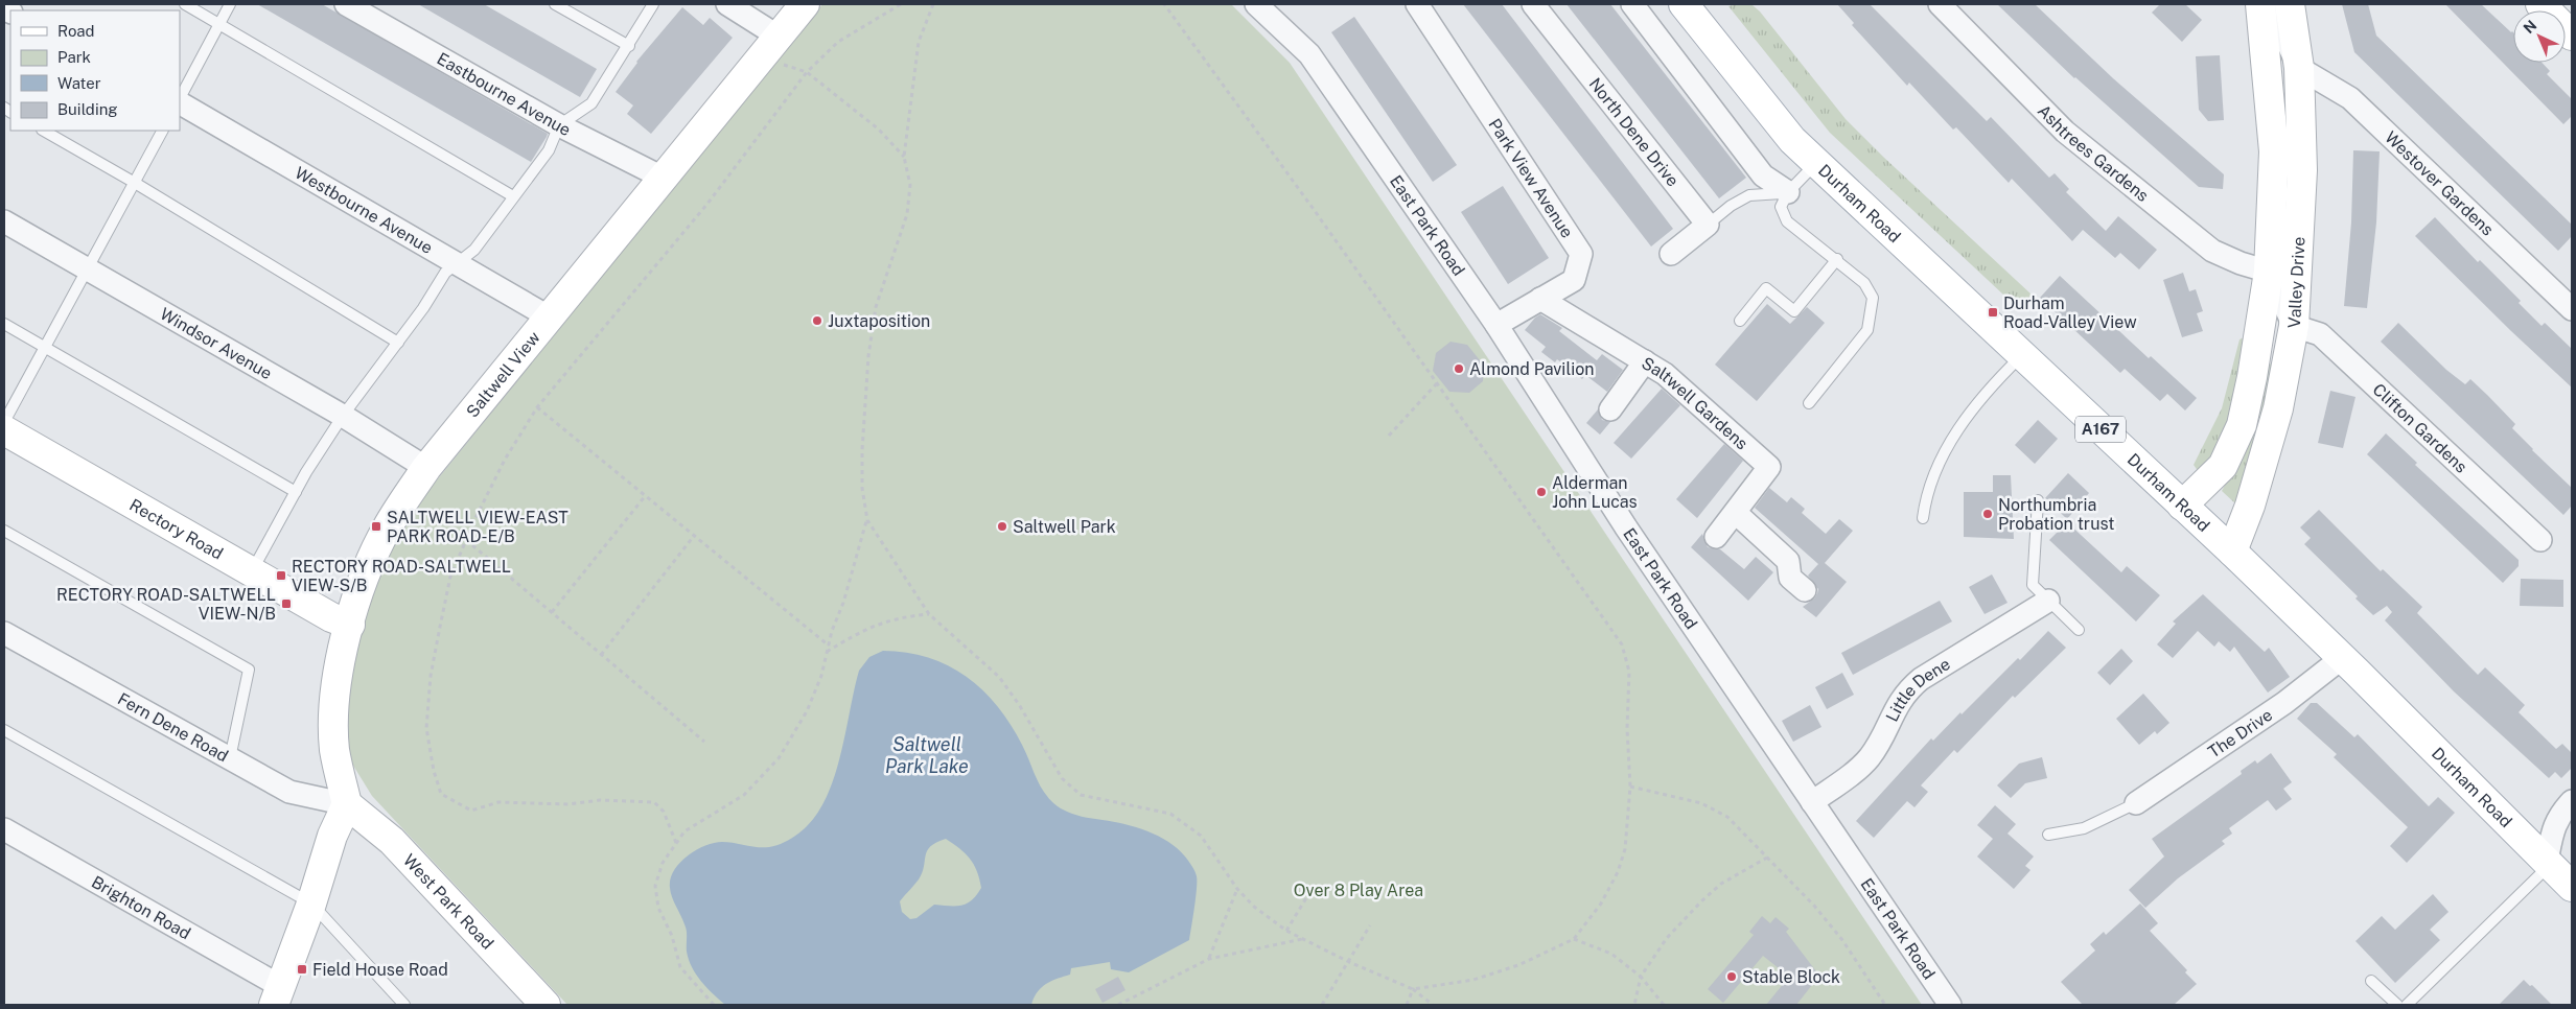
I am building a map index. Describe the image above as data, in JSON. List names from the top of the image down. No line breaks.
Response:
{"streets":{"street":["Eastbourne Avenue","North Dene Drive","Ashtrees Gardens","Park View Avenue","Westover Gardens","Durham Road","Westbourne Avenue","East Park Road","Valley Drive","Windsor Avenue","Saltwell View","Saltwell Gardens","Clifton Gardens","A167","Rectory Road","Little Dene","Fern Dene Road","The Drive","West Park Road","Brighton Road"]},"crossings":[["Eastbourne Avenue","Saltwell View"],["Ashtrees Gardens","Valley Drive"],["Park View Avenue","East Park Road"],["Park View Avenue","Saltwell Gardens"],["Westover Gardens","Valley Drive"],["Durham Road","Valley Drive"],["Durham Road","The Drive"],["Westbourne Avenue","Saltwell View"],["East Park Road","Little Dene"],["Valley Drive","Clifton Gardens"],["Windsor Avenue","Saltwell View"],["Saltwell View","Rectory Road"],["Saltwell View","Fern Dene Road"],["Saltwell View","West Park Road"],["Fern Dene Road","West Park Road"]],"water":["Saltwell Park Lake"],"parks":["Over 8 Play Area"],"places":{"transit":["Durham Road-Valley View","SALTWELL VIEW-EAST PARK ROAD-E/B","RECTORY ROAD-SALTWELL VIEW-S/B","RECTORY ROAD-SALTWELL VIEW-N/B","Field House Road"],"other":["Juxtaposition","Almond Pavilion","Alderman John Lucas","Northumbria Probation trust","Saltwell Park","Stable Block"]},"legend":["Road","Park","Water","Building"],"north":"top left"}
